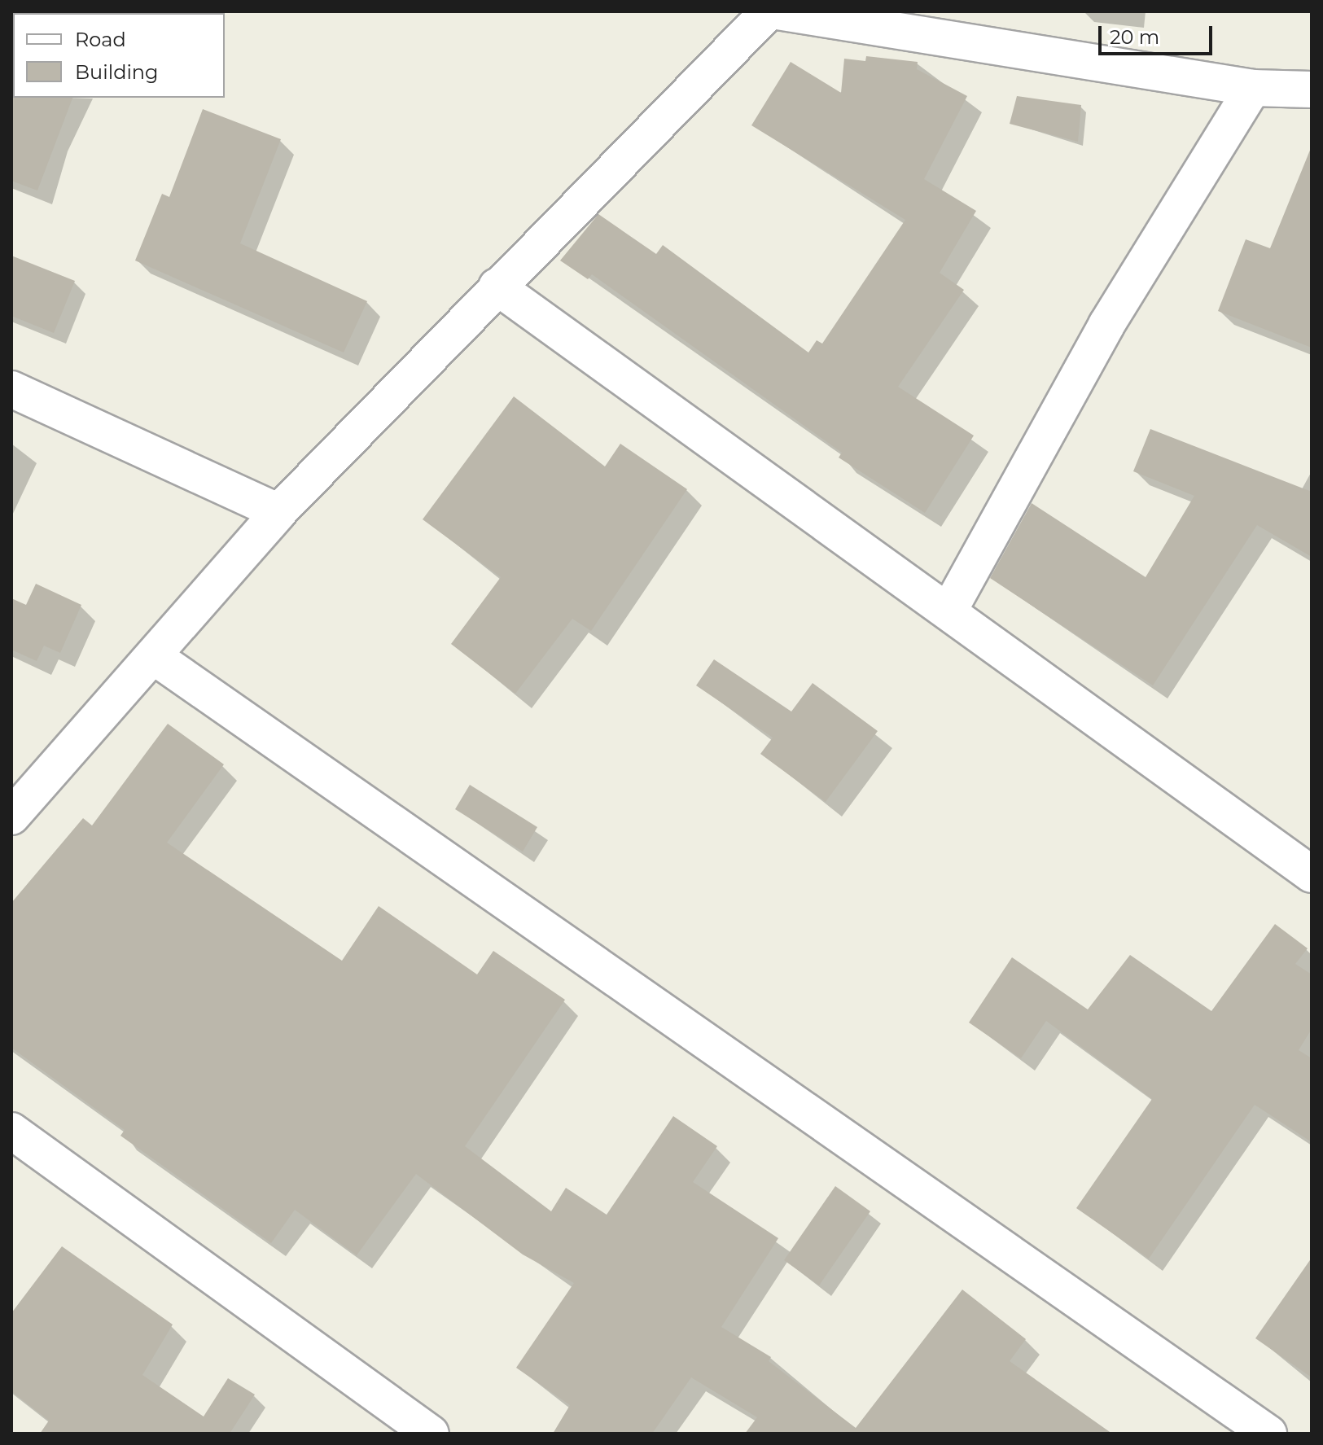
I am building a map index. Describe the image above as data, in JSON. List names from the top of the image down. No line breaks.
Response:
{"legend":["Road","Building"],"scale_bar":"20 m"}
